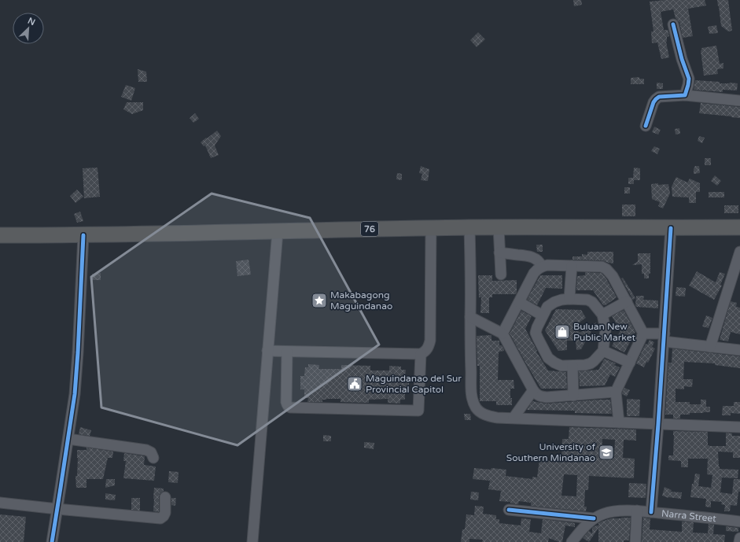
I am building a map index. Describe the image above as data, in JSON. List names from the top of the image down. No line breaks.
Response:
{"streets":{"highway":["76"],"street":["Narra Street"]},"places":{"place":["Makabagong Maguindanao"],"shop":["Buluan New Public Market"],"public building":["Maguindanao del Sur Provincial Capitol"],"school or university":["University of Southern Mindanao"]},"north":"top right"}
